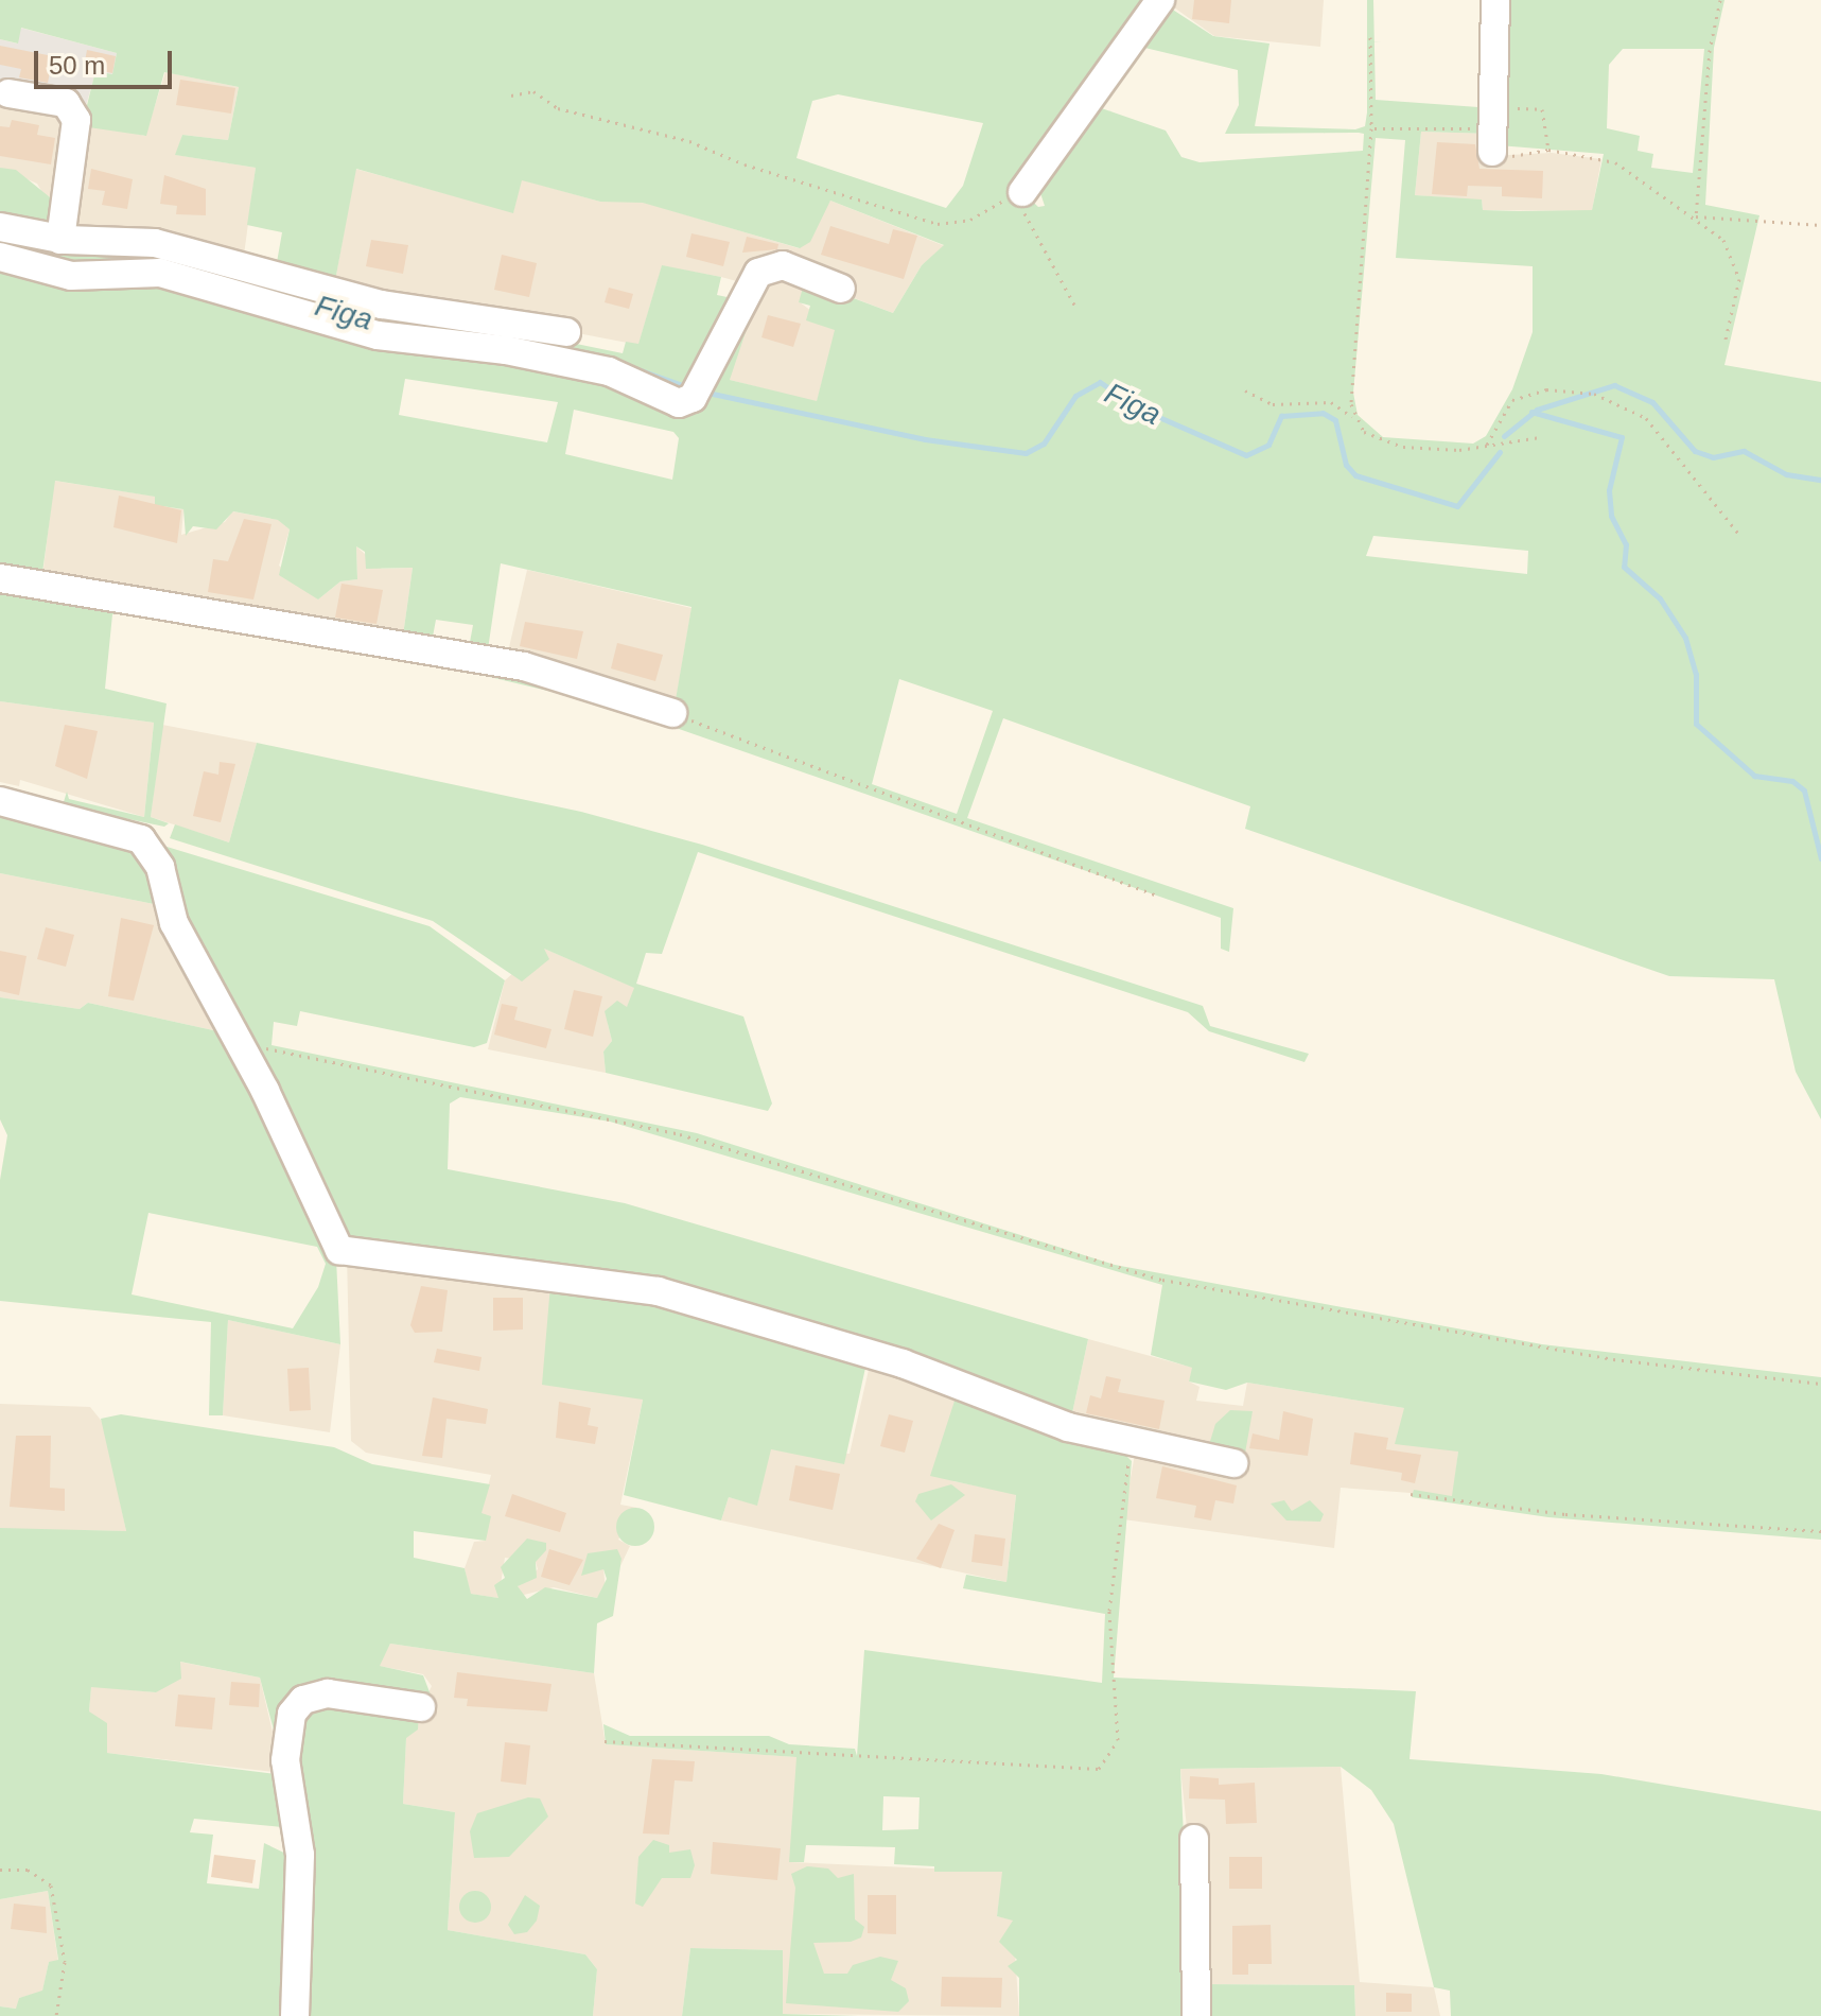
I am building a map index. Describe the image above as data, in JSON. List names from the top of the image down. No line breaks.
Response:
{"water":["Figa"],"scale_bar":"50 m"}
